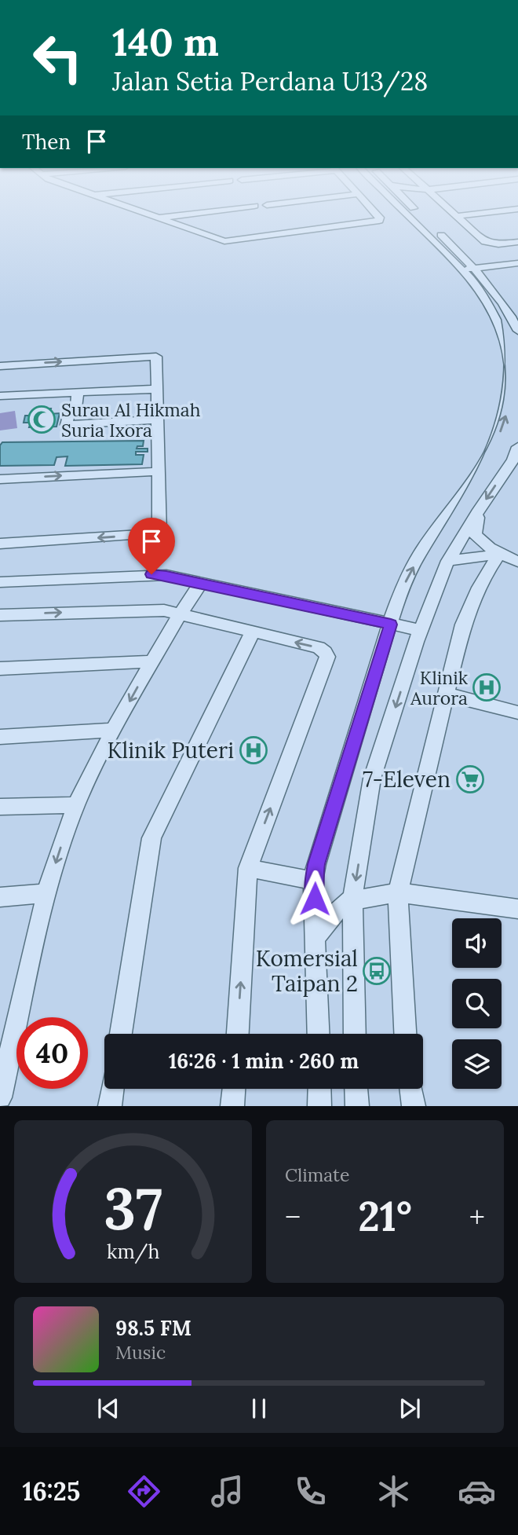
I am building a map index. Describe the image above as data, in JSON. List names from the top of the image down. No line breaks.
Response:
{"places":{"mosque":["Surau Al Hikmah Suria Ixora"],"hospital":["Klinik Aurora","Klinik Puteri"],"supermarket":["7-Eleven"],"bus stop":["Komersial Taipan 2"]},"page":{"turn":["140 m","Jalan Setia Perdana U13/28"],"then":"Then","limit":"40","trip":"16:26 · 1 min · 260 m","tile":"Climate","heat":["−","21°","+"],"song":["98.5 FM","Music"],"tabs":"16:25","gauge":["37","km/h"]}}
